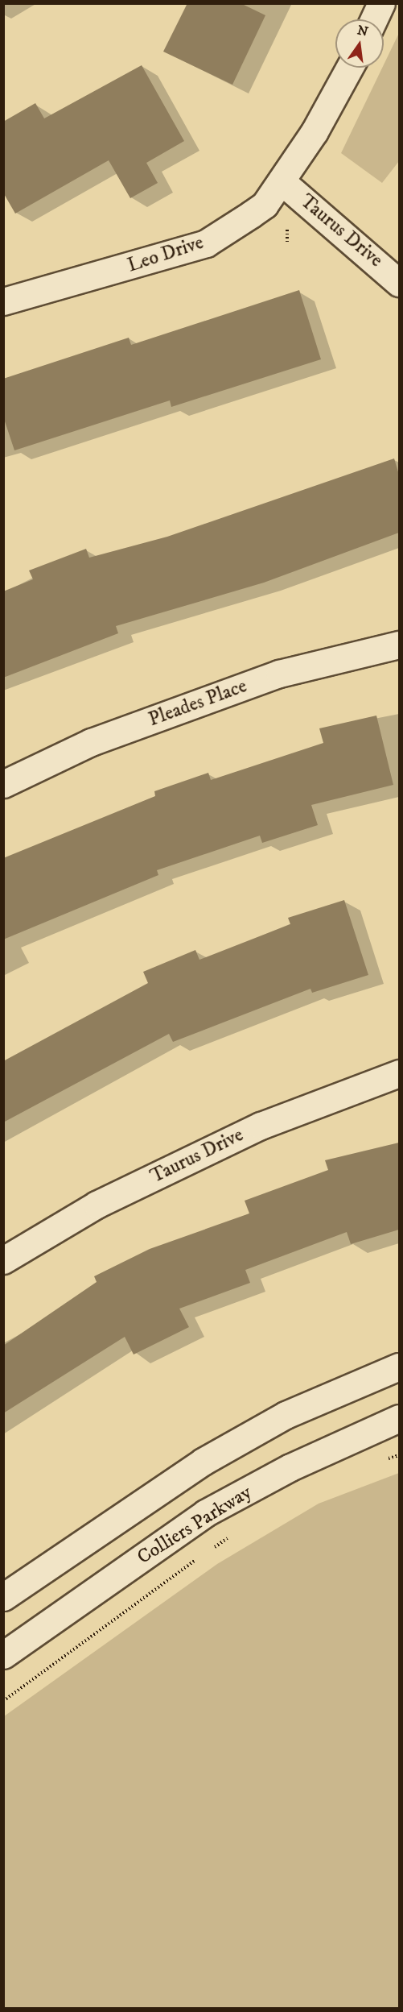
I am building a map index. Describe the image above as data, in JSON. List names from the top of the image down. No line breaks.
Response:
{"streets":{"street":["Taurus Drive","Leo Drive","Pleades Place","Colliers Parkway"]},"crossings":[["Taurus Drive","Leo Drive"]],"north":"top"}
